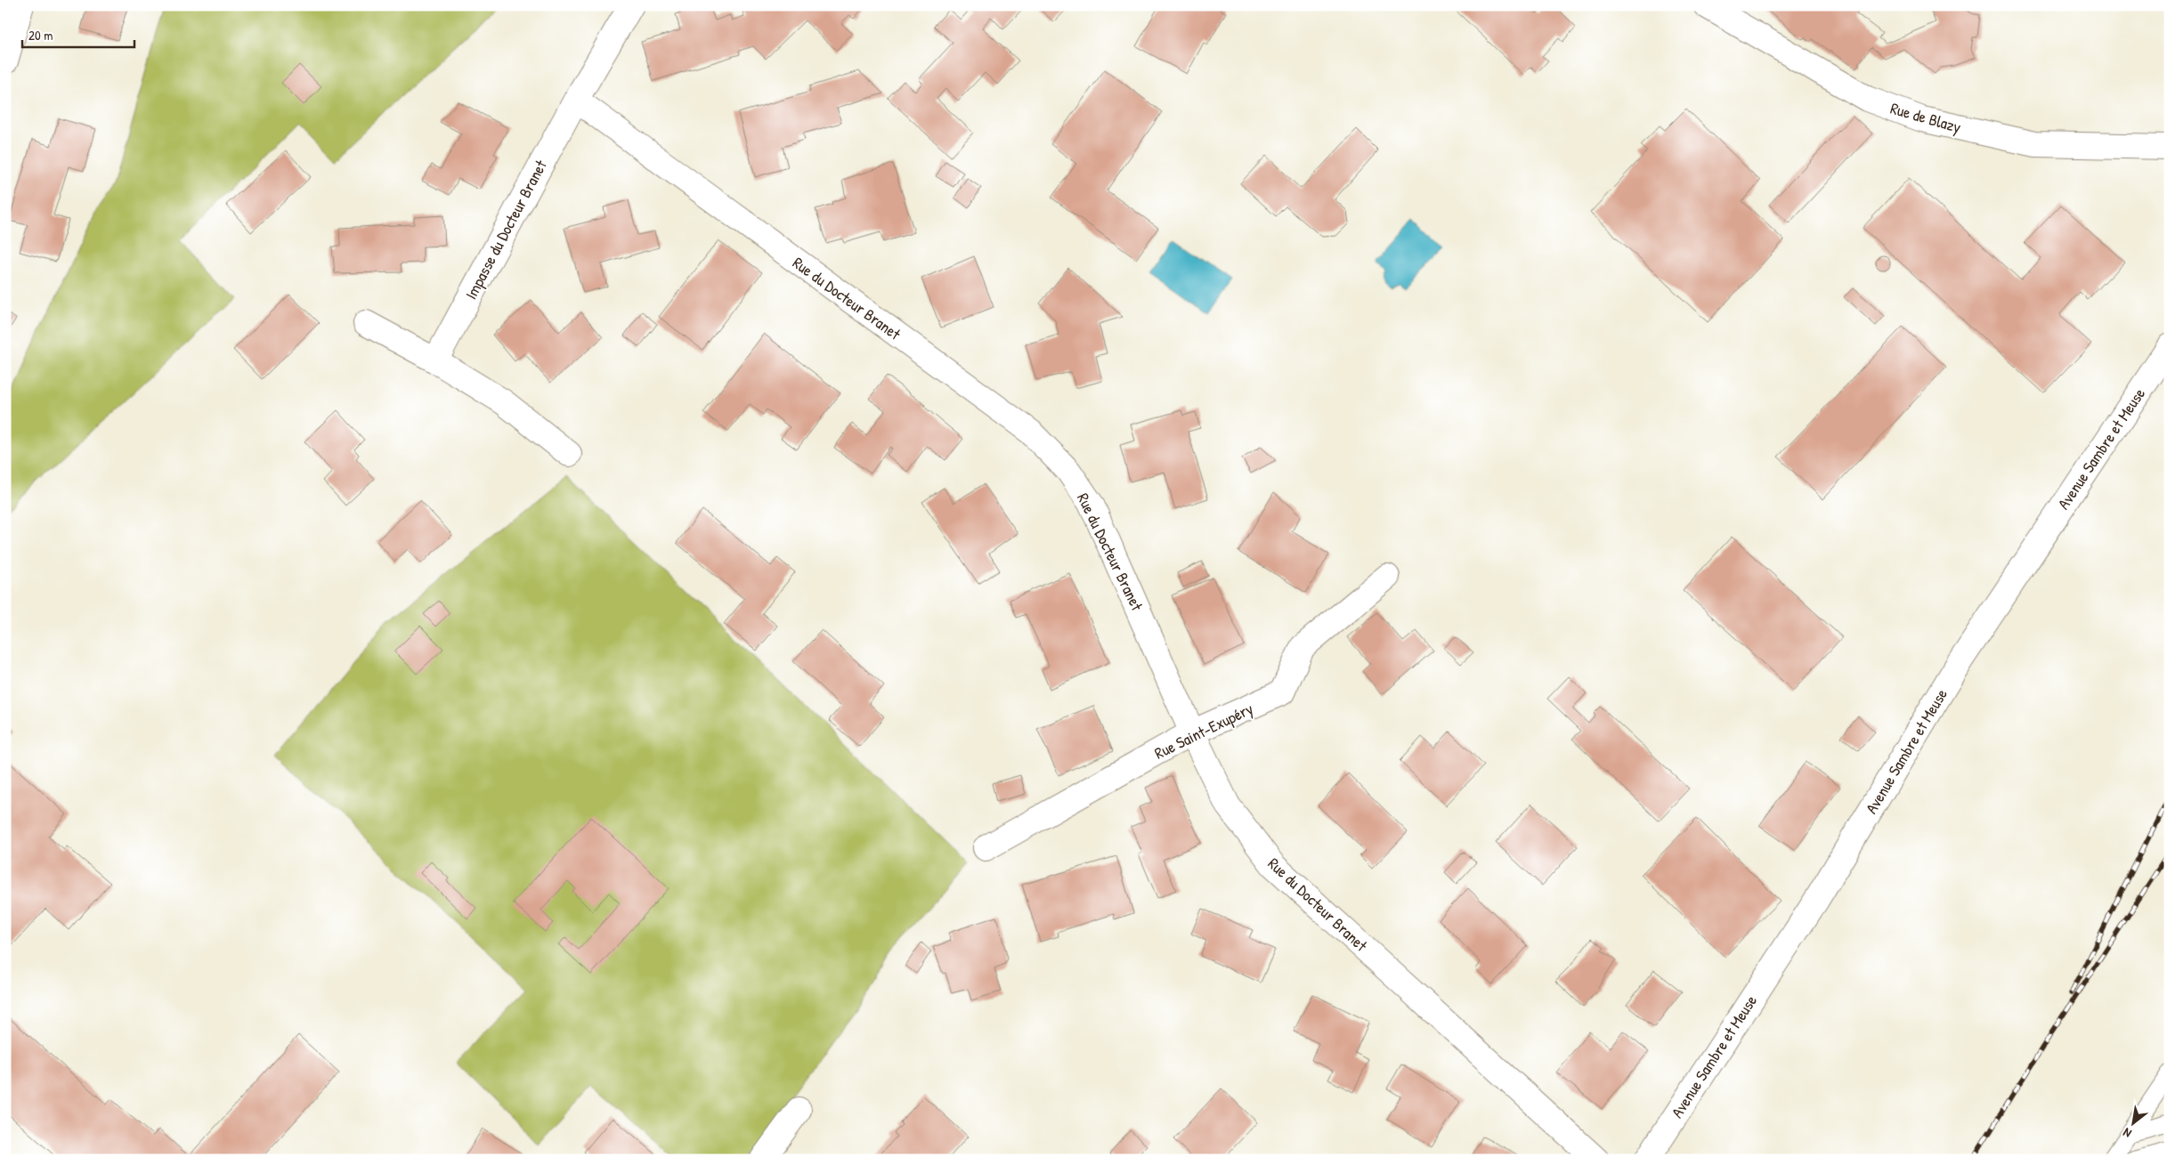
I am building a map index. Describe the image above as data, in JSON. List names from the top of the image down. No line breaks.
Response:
{"streets":{"street":["Rue de Blazy","Impasse du Docteur Branet","Rue du Docteur Branet","Avenue Sambre et Meuse","Rue Saint-Exupéry"]},"crossings":[["Impasse du Docteur Branet","Rue du Docteur Branet"],["Rue du Docteur Branet","Rue Saint-Exupéry"]],"scale_bar":"20 m","north":"bottom left"}
